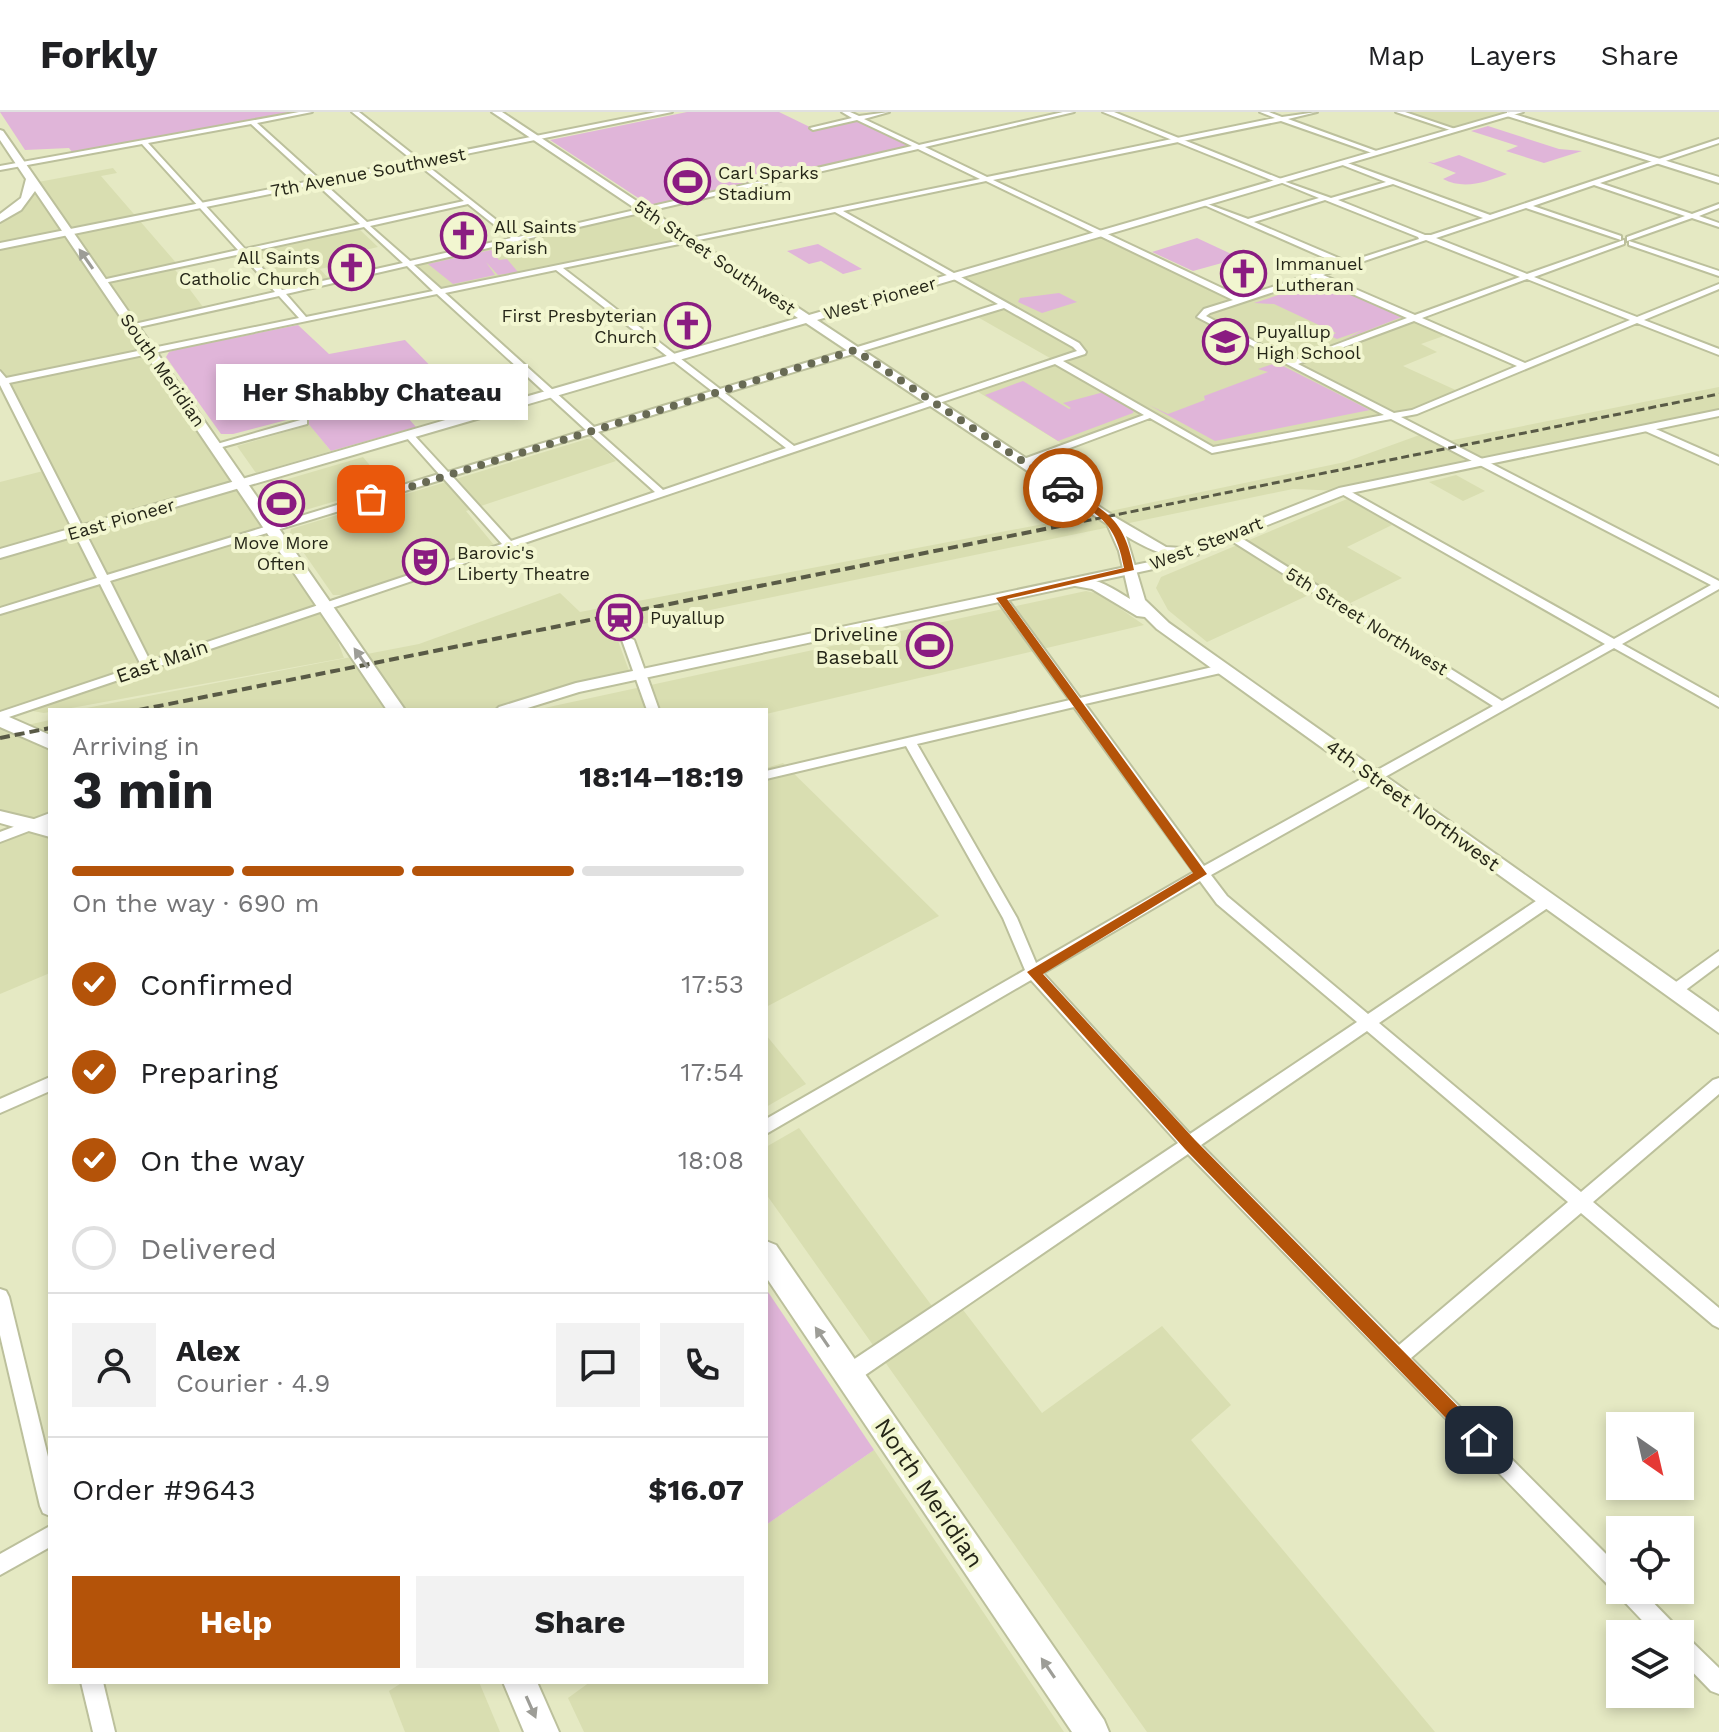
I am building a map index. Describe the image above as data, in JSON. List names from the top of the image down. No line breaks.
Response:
{"streets":{"main road":["5th Street Southwest","West Pioneer","South Meridian","East Pioneer","4th Street Northwest","North Meridian"],"street":["7th Avenue Southwest","West Stewart","5th Street Northwest","East Main"]},"crossings":[["7th Avenue Southwest","5th Street Southwest"],["7th Avenue Southwest","South Meridian"],["5th Street Southwest","West Pioneer"],["5th Street Southwest","East Main"],["West Pioneer","South Meridian"],["West Pioneer","East Pioneer"],["South Meridian","East Pioneer"],["South Meridian","East Main"],["West Stewart","5th Street Northwest"],["West Stewart","4th Street Northwest"]],"one_way":["North Meridian"],"places":{"sports":["Carl Sparks Stadium","Move More Often","Driveline Baseball"],"church":["All Saints Parish","All Saints Catholic Church","Immanuel Lutheran","First Presbyterian Church"],"school or university":["Puyallup High School"],"other":["Her Shabby Chateau"],"theatre":["Barovic's Liberty Theatre"],"station":["Puyallup"]},"north":"bottom right","page":{"header":"Forkly","nav":["Map","Layers","Share"],"bubble":"Her Shabby Chateau","heading":["3 min","Arriving in","18:14–18:19"],"panel":["Alex","Courier · 4.9","Order #9643","$16.07"],"bar":"On the way · 690 m","list":[["Confirmed","17:53"],["Preparing","17:54"],["On the way","18:08"],"Delivered"],"buttons":["Help","Share"]}}
